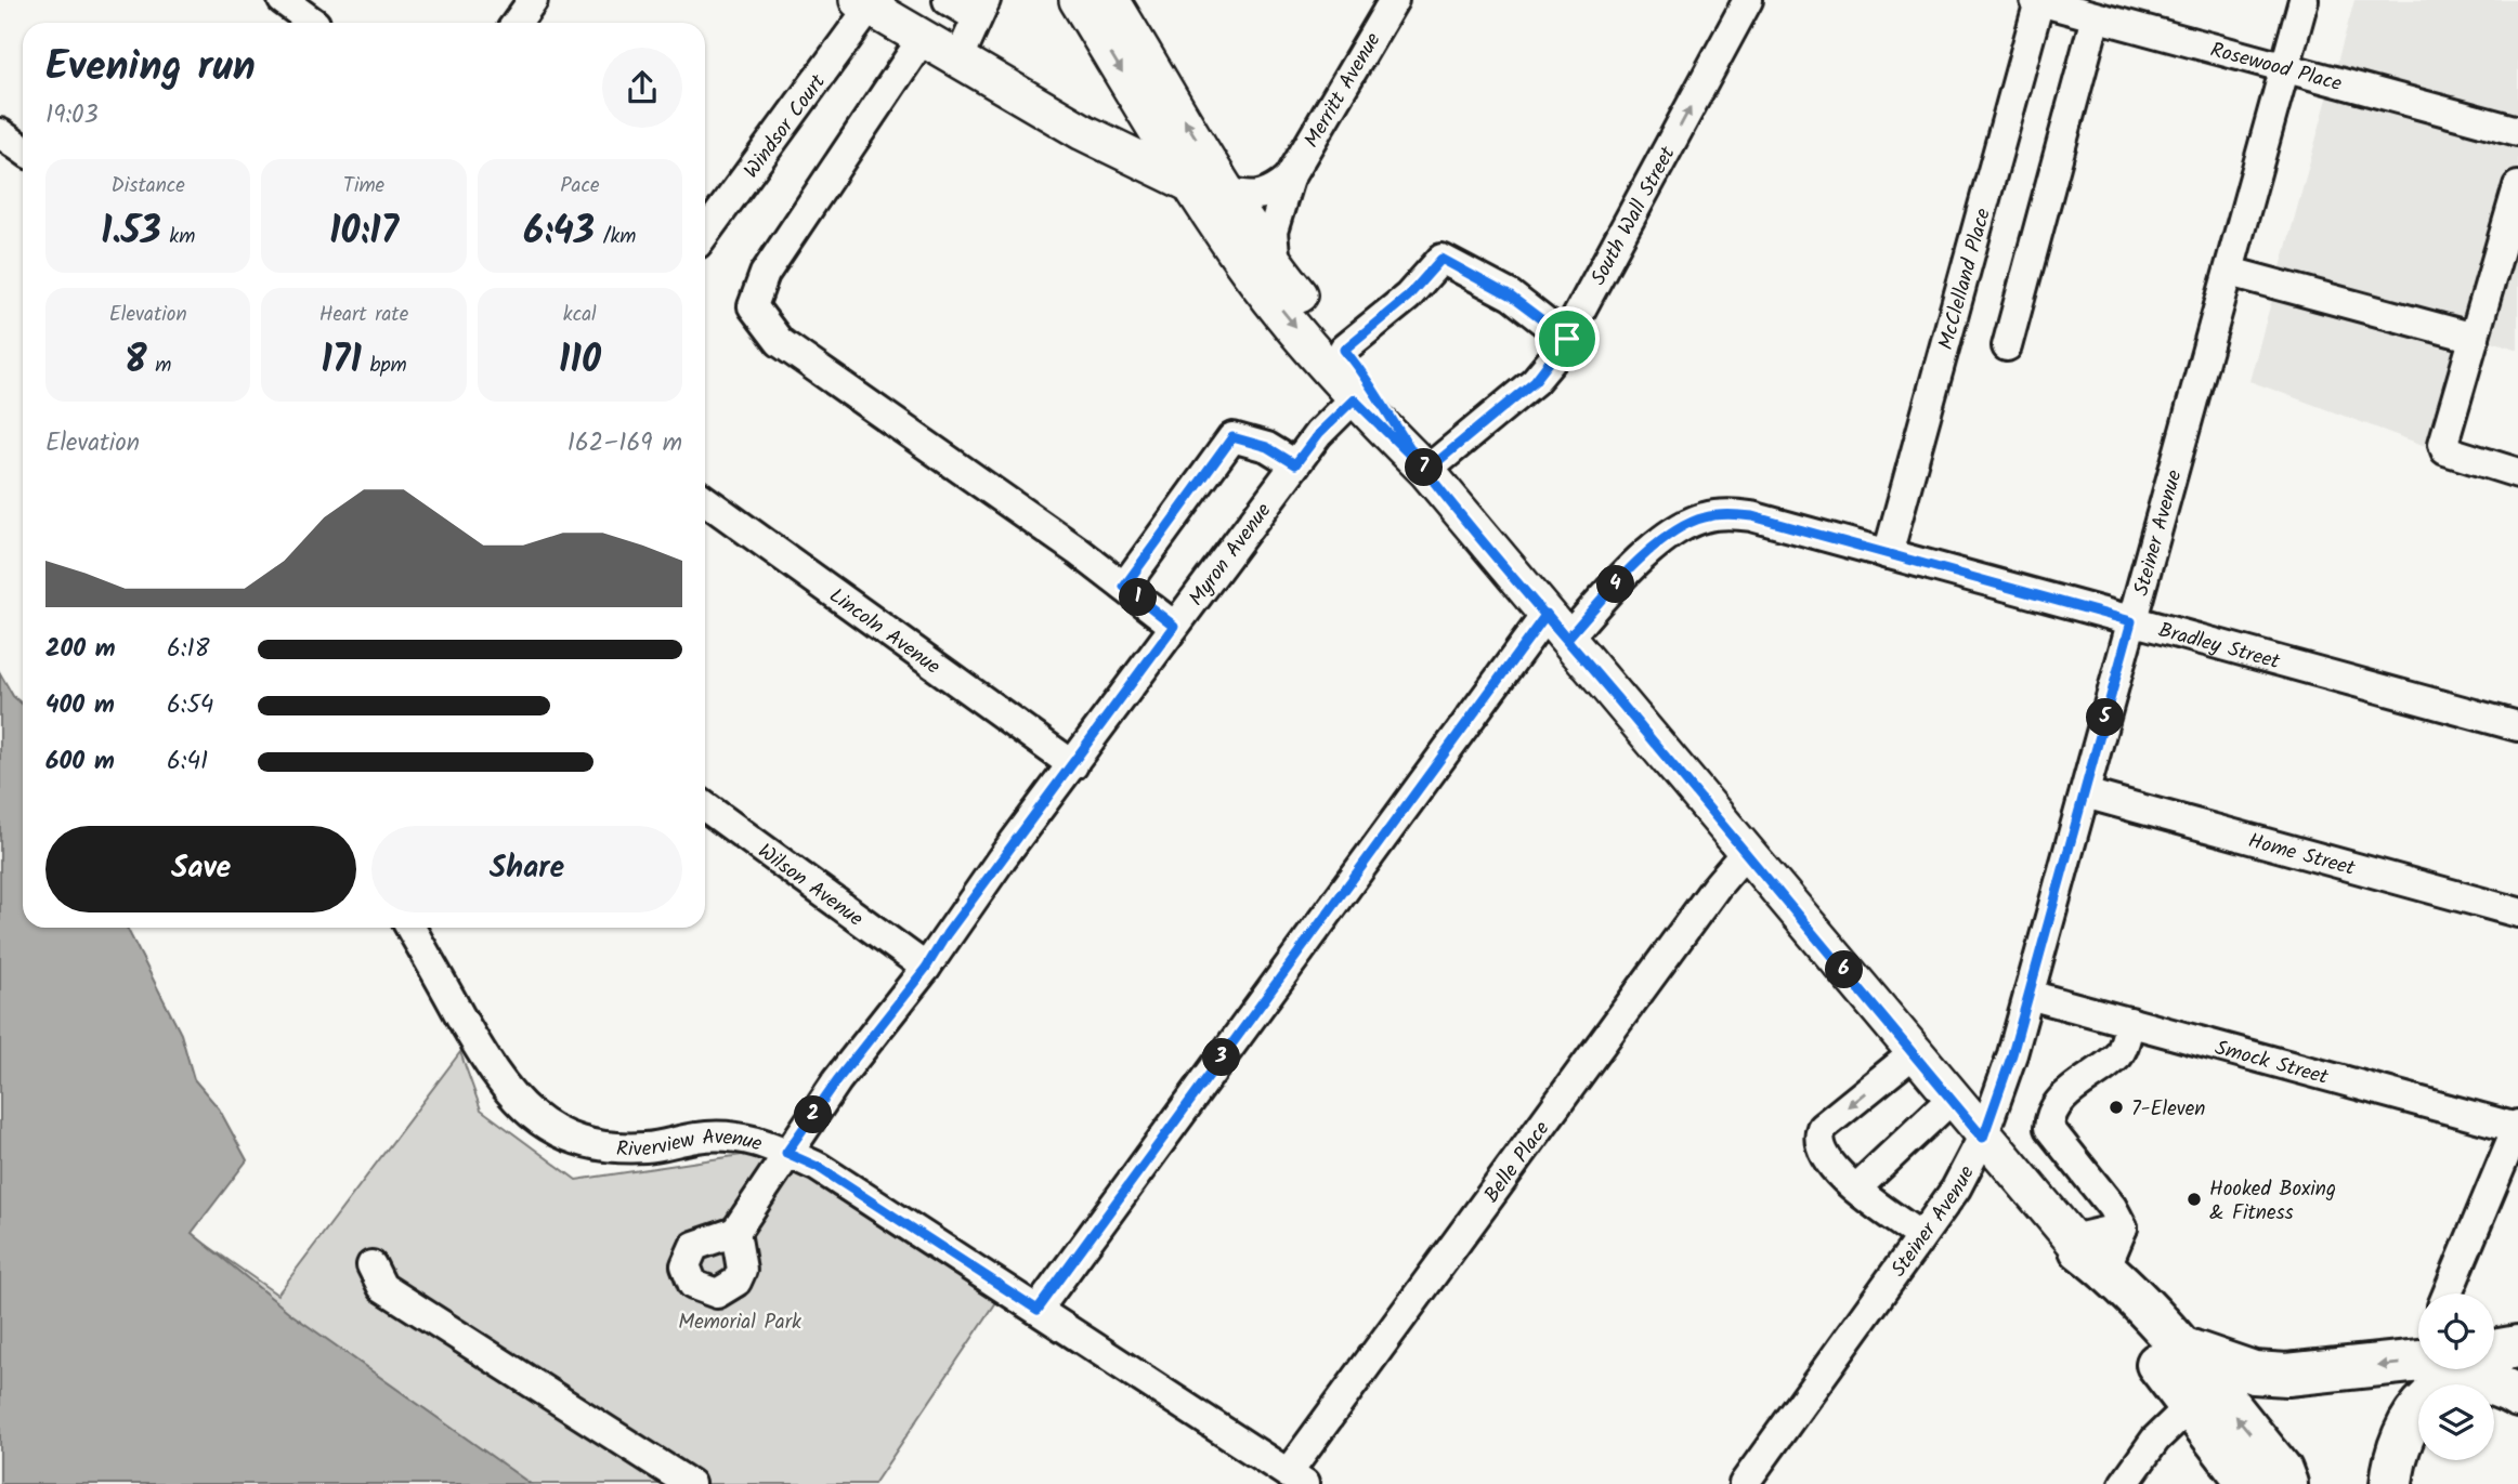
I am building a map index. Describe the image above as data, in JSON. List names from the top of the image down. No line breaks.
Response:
{"streets":{"street":["Rosewood Place","Merritt Avenue","Windsor Court","South Wall Street","McClelland Place","Steiner Avenue","Myron Avenue","Lincoln Avenue","Bradley Street","Home Street","Wilson Avenue","Smock Street","Riverview Avenue","Belle Place"]},"crossings":[["Rosewood Place","McClelland Place"],["Rosewood Place","Steiner Avenue"],["McClelland Place","Bradley Street"],["Steiner Avenue","Bradley Street"],["Steiner Avenue","Home Street"],["Steiner Avenue","Smock Street"],["Myron Avenue","Lincoln Avenue"],["Myron Avenue","Wilson Avenue"],["Myron Avenue","Riverview Avenue"],["Bradley Street","Riverview Avenue"],["Riverview Avenue","Belle Place"]],"one_way":["South Wall Street"],"parks":["Memorial Park"],"places":["7-Eleven","Hooked Boxing & Fitness"],"page":{"heading":["Evening run","19:03"],"stats":[["Distance","1.53 km"],["Time","10:17"],["Pace","6:43 /km"],["Elevation","8 m"],["Heart rate","171 bpm"],["kcal","110"]],"chart":["Elevation","162–169 m"],"pins":["7","4","1","5","6","3","2"],"list":[{"name":"200 m","note":"6:18"},{"name":"400 m","note":"6:54"},{"name":"600 m","note":"6:41"}],"buttons":["Save","Share"]}}
